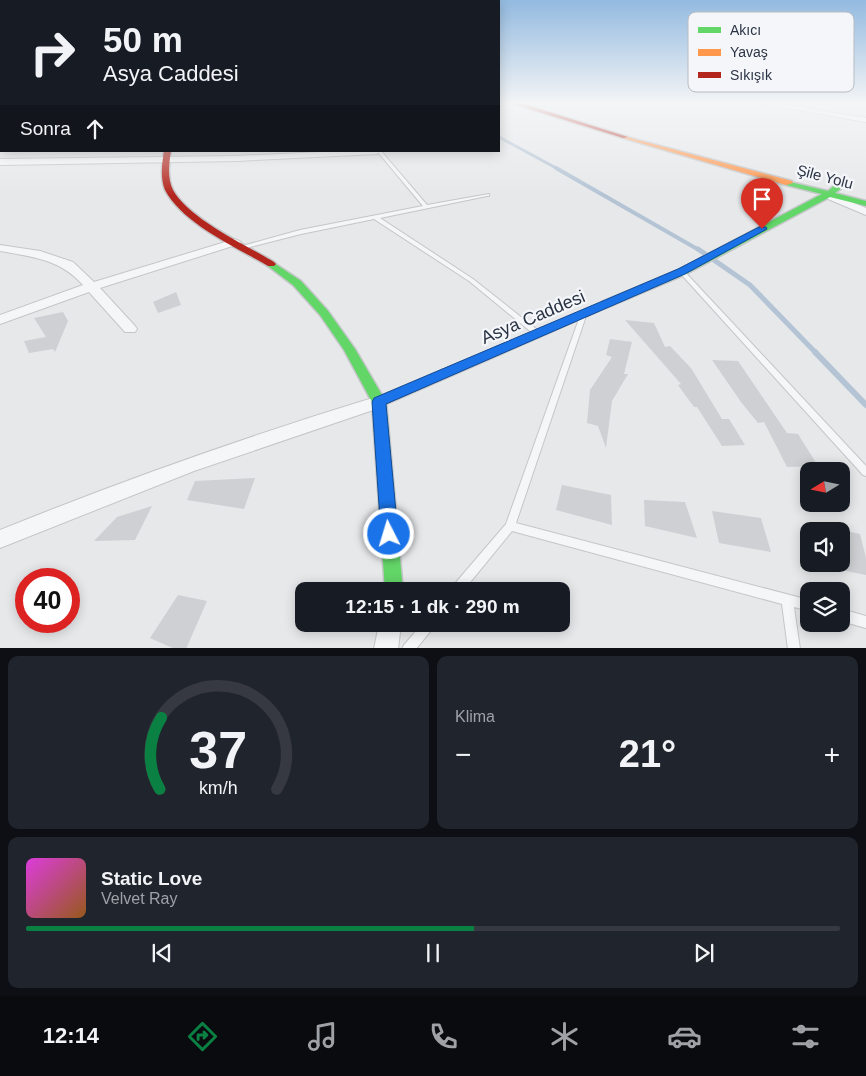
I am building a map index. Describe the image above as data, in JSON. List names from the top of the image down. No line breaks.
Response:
{"streets":{"main road":["Şile Yolu","Asya Caddesi"]},"crossings":[["Şile Yolu","Asya Caddesi"]],"legend":["Akıcı","Yavaş","Sıkışık"],"north":"left","page":{"turn":["50 m","Asya Caddesi"],"then":"Sonra","limit":"40","trip":"12:15 · 1 dk · 290 m","tile":"Klima","heat":["−","21°","+"],"song":["Static Love","Velvet Ray"],"tabs":"12:14","gauge":["37","km/h"]}}
